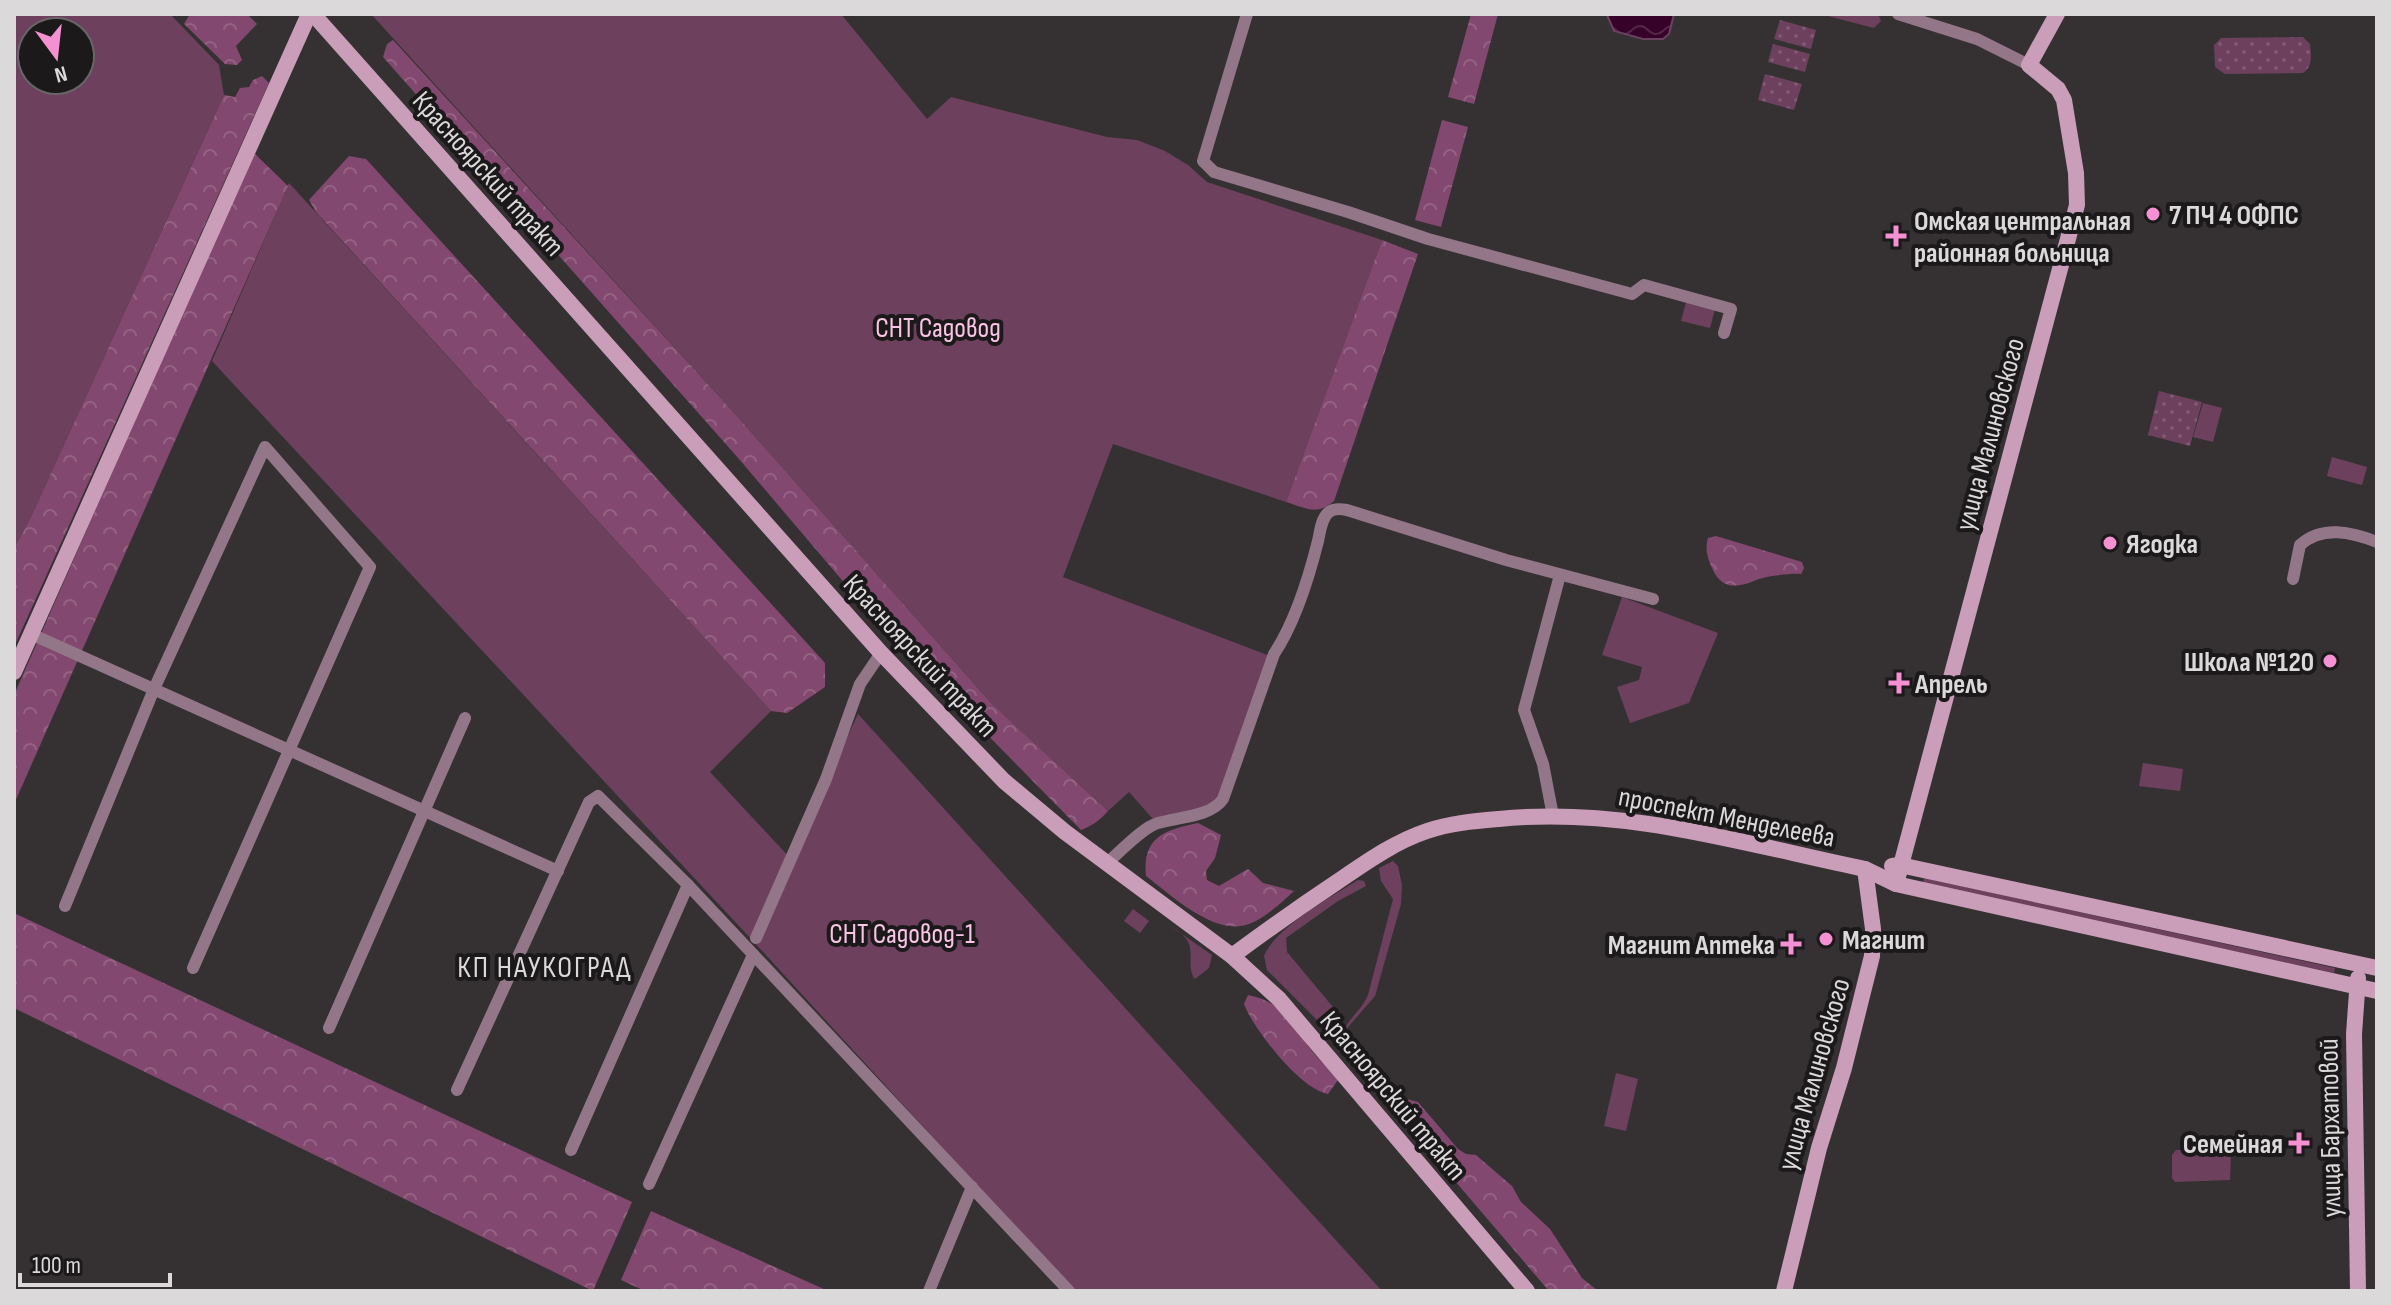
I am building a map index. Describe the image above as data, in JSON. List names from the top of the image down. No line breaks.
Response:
{"streets":{"main road":["Красноярский тракт","улица Малиновского","проспект Менделеева","улица Бархатовой"]},"crossings":[["Красноярский тракт","проспект Менделеева"],["улица Малиновского","проспект Менделеева"],["проспект Менделеева","улица Бархатовой"]],"districts":["КП НАУКОГРАД"],"parks":["СНТ Садовод","СНТ Садовод-1"],"places":{"other":["7 ПЧ 4 ОФПС","Ягодка","Школа №120","Магнит"],"health":["Омская центральная районная больница","Апрель","Магнит Аптека","Семейная"]},"scale_bar":"100 m","north":"bottom"}
